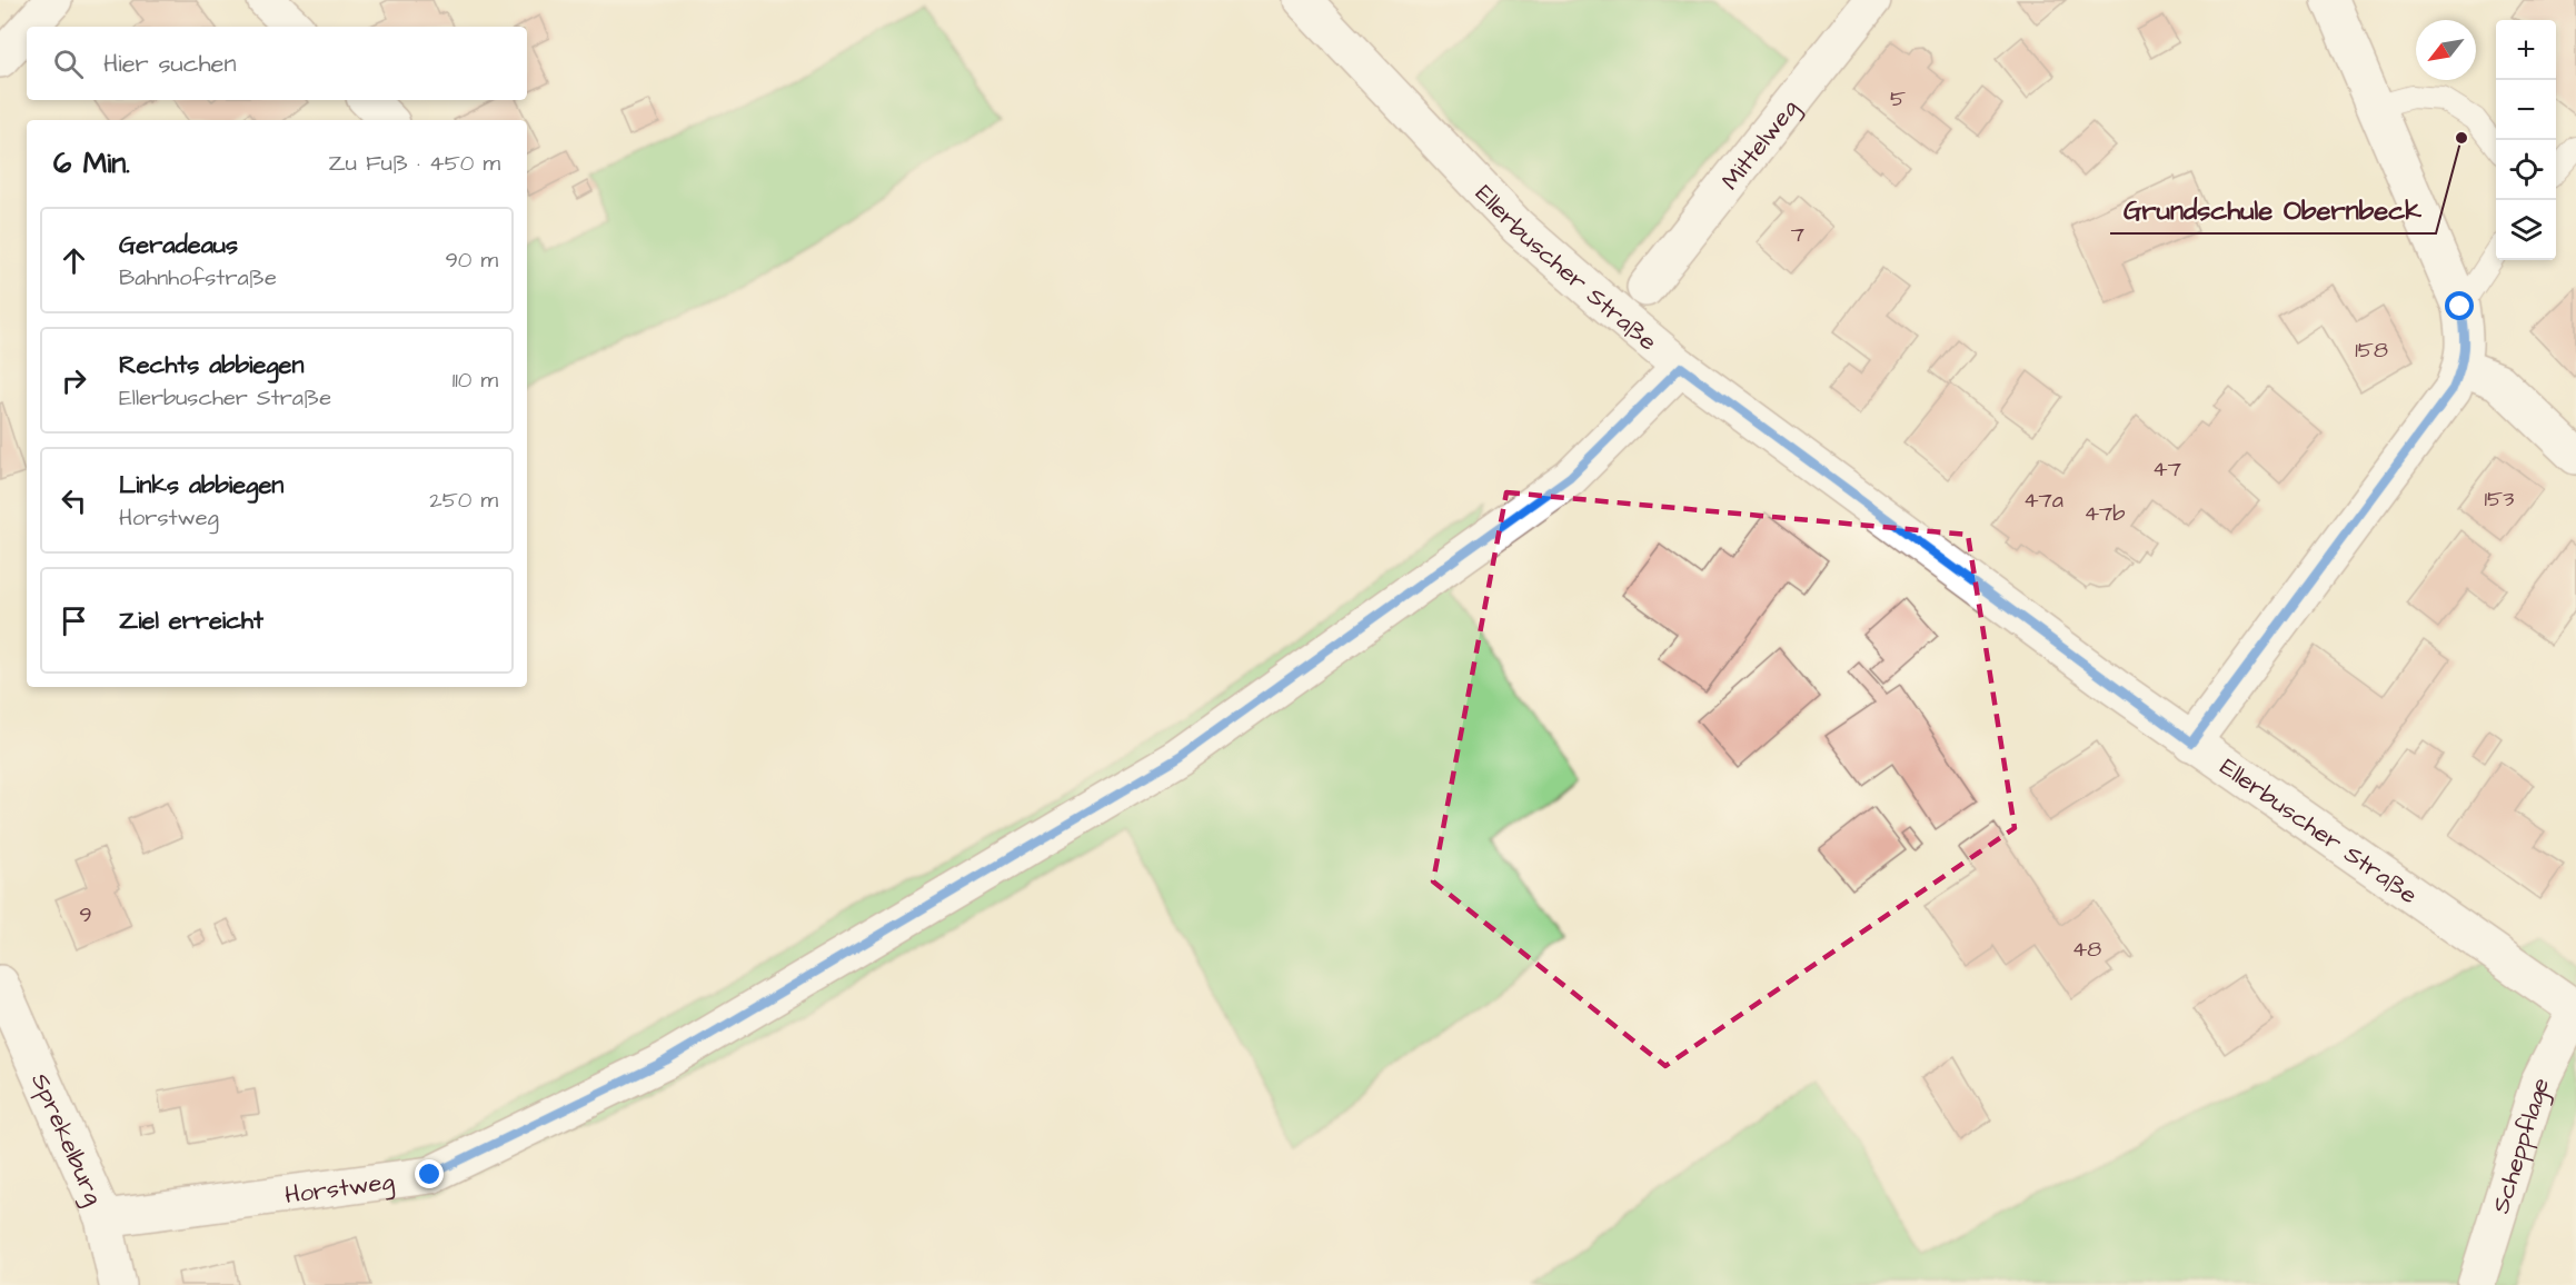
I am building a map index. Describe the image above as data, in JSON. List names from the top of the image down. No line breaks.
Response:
{"streets":{"street":["Mittelweg","Ellerbuscher Straße","Sprekelburg","Scheppflage","Horstweg"]},"crossings":[["Ellerbuscher Straße","Scheppflage"],["Ellerbuscher Straße","Horstweg"],["Sprekelburg","Horstweg"]],"places":["Grundschule Obernbeck"],"house_numbers":["5","7","158","47","153","47a","47b","9","48"],"north":"bottom left","page":{"map_buttons":["+","−"],"search":"Hier suchen","heading":["6 Min.","Zu Fuß · 450 m"],"list":[["Geradeaus","Bahnhofstraße","90 m"],["Rechts abbiegen","Ellerbuscher Straße","110 m"],["Links abbiegen","Horstweg","250 m"],"Ziel erreicht"]}}
